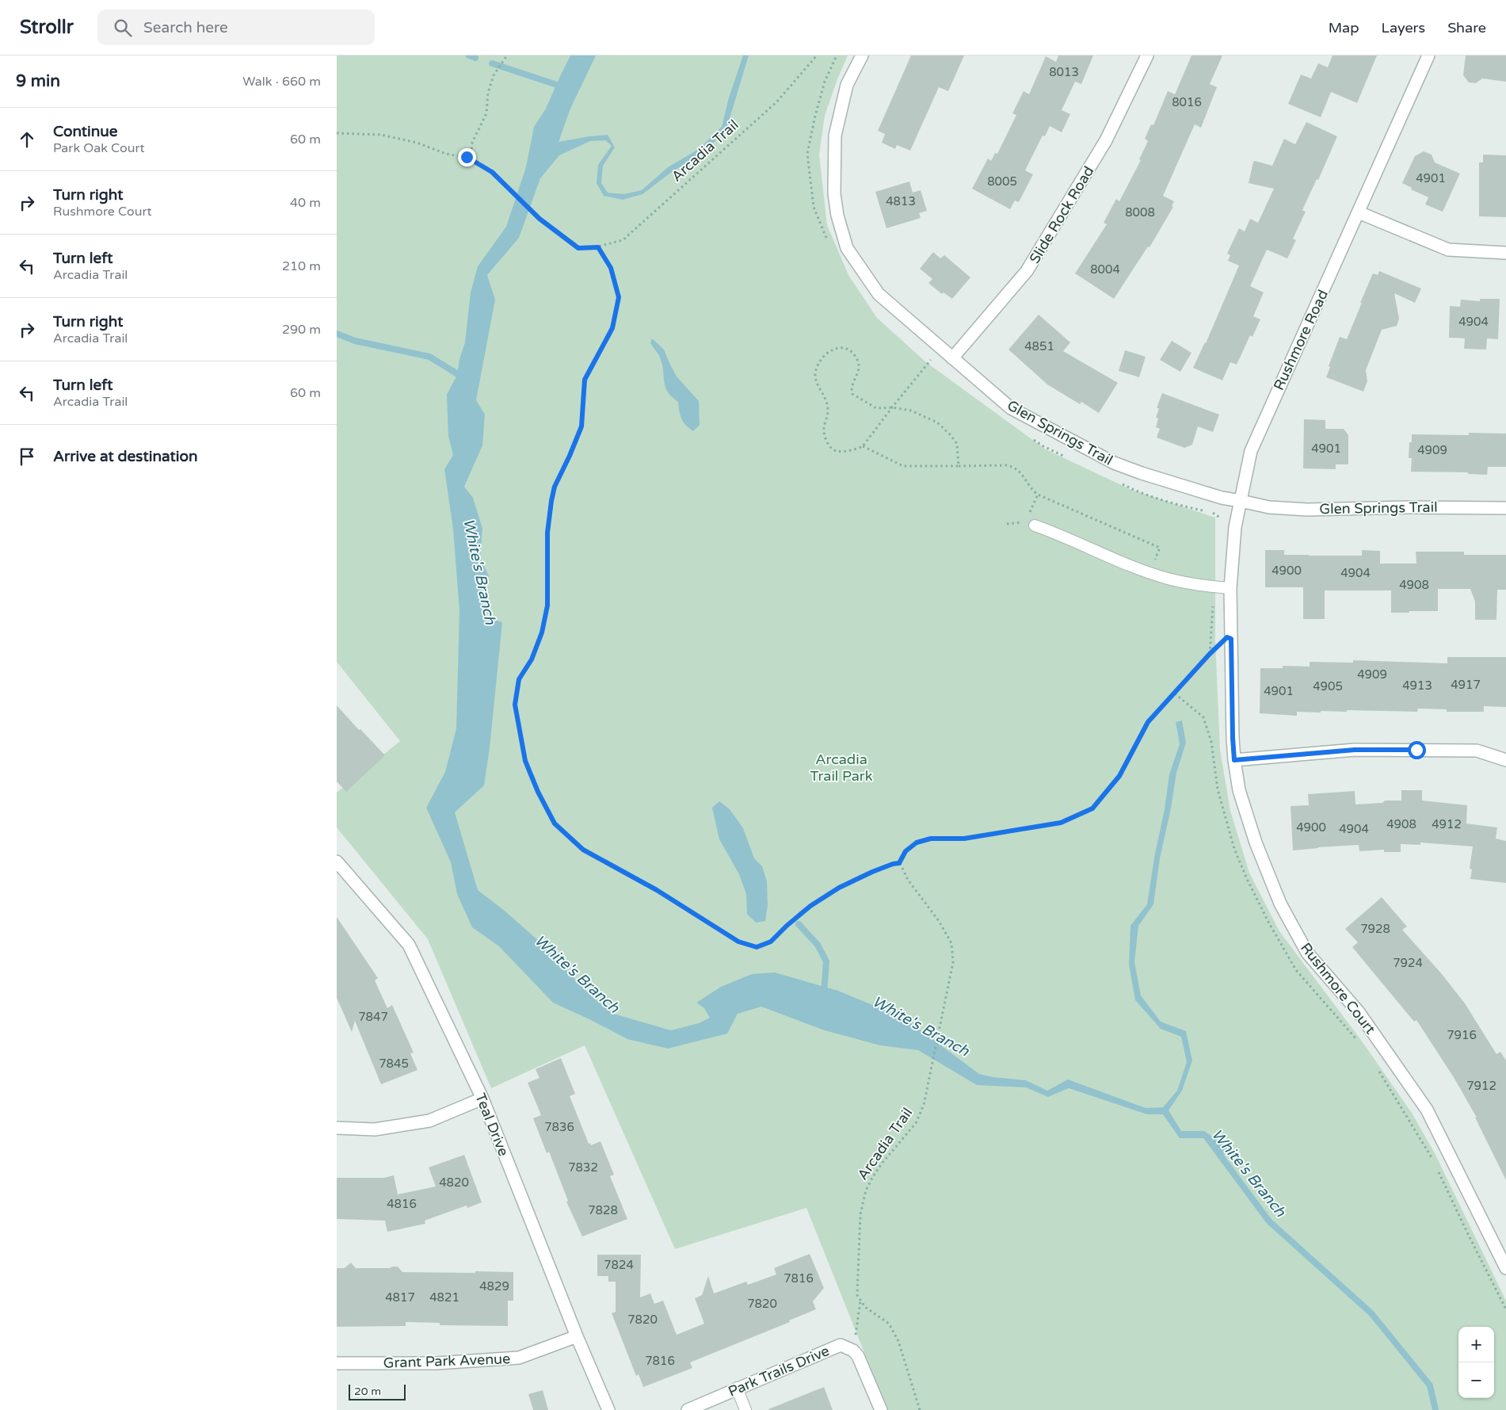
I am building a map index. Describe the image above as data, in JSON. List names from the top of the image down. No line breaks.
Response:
{"streets":{"street":["Slide Rock Road","Rushmore Road","Glen Springs Trail","Rushmore Court","Teal Drive","Grant Park Avenue","Park Trails Drive"],"path":["Arcadia Trail"]},"crossings":[["Arcadia Trail","Park Trails Drive"],["Slide Rock Road","Glen Springs Trail"],["Rushmore Road","Glen Springs Trail"],["Rushmore Road","Rushmore Court"],["Teal Drive","Grant Park Avenue"]],"water":["White's Branch"],"parks":["Arcadia Trail Park"],"house_numbers":["8013","8016","4901","8005","4813","8008","8004","4904","4851","4901","4909","4900","4904","4908","4909","4917","4913","4905","4901","4908","4912","4900","4904","7928","7924","7847","7916","7845","7912","7836","7832","4820","4816","7828","7824","7816","4829","4817","4821","7820","7820","7816"],"scale_bar":"20 m","page":{"header":"Strollr","search":"Search here","nav":["Map","Layers","Share"],"heading":["9 min","Walk · 660 m"],"list":[["Continue","Park Oak Court","60 m"],["Turn right","Rushmore Court","40 m"],["Turn left","Arcadia Trail","210 m"],["Turn right","Arcadia Trail","290 m"],["Turn left","Arcadia Trail","60 m"],"Arrive at destination"],"map_buttons":["+","−"],"scale":"20 m"}}
